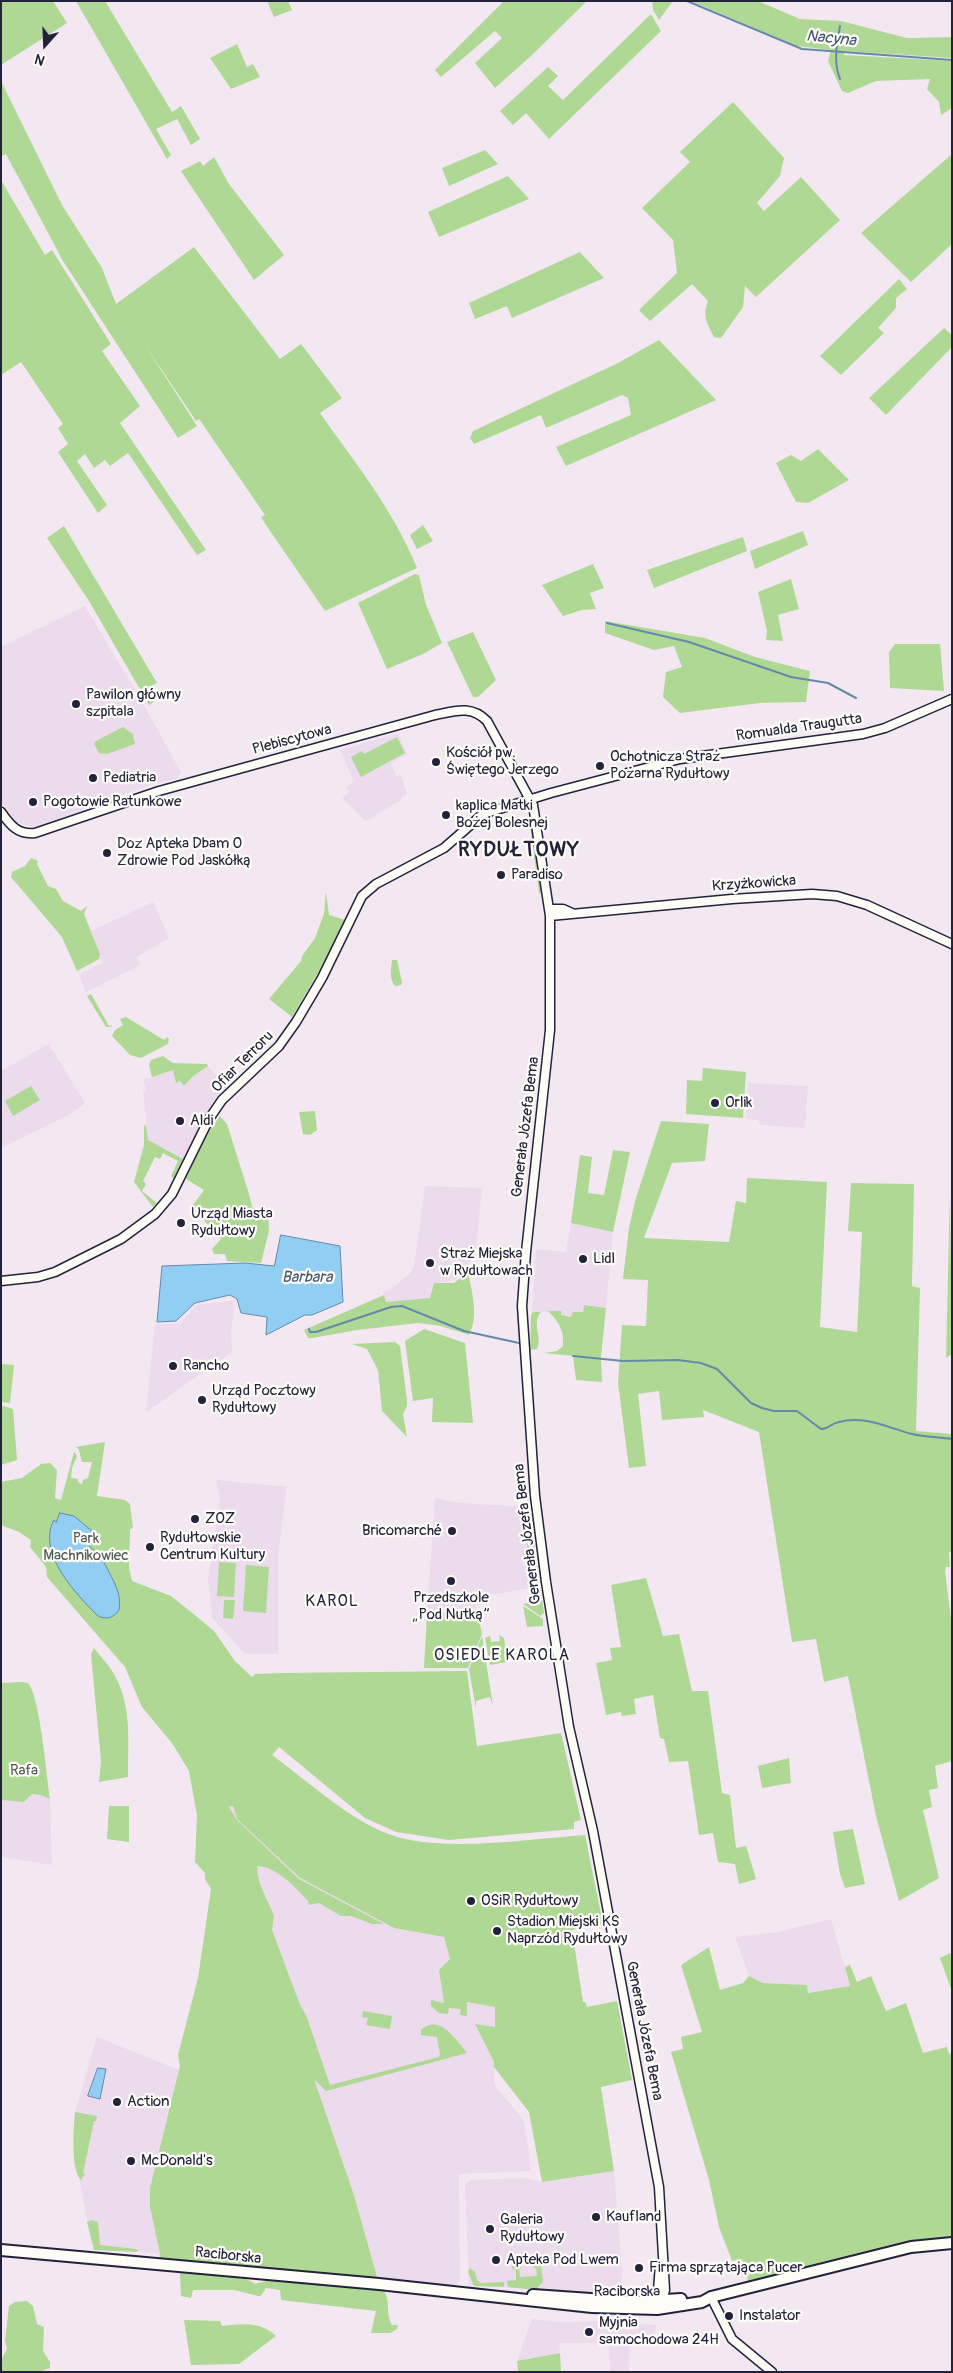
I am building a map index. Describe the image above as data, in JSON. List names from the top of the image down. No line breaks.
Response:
{"streets":{"main road":["Raciborska"],"street":["Romualda Traugutta","Plebiscytowa","Krzyżkowicka","Ofiar Terroru","Generała Józefa Bema"]},"crossings":[["Romualda Traugutta","Plebiscytowa"],["Romualda Traugutta","Ofiar Terroru"],["Romualda Traugutta","Generała Józefa Bema"],["Plebiscytowa","Ofiar Terroru"],["Plebiscytowa","Generała Józefa Bema"],["Krzyżkowicka","Generała Józefa Bema"],["Ofiar Terroru","Generała Józefa Bema"],["Generała Józefa Bema","Raciborska"]],"districts":["RYDUŁTOWY","KAROL","OSIEDLE KAROLA"],"water":["Nacyna","Barbara"],"parks":["Park Machnikowiec","Rafa"],"places":["Pawilon główny szpitala","Kościół pw. Świętego Jerzego","Ochotnicza Straż Pożarna Rydułtowy","Pediatria","Pogotowie Ratunkowe","kaplica Matki Bożej Bolesnej","Doz Apteka Dbam O Zdrowie Pod Jaskółką","Paradiso","Orlik","Aldi","Urząd Miasta Rydułtowy","Lidl","Straż Miejska w Rydułtowach","Rancho","Urząd Pocztowy Rydułtowy","ZOZ","Bricomarché","Rydułtowskie Centrum Kultury","Przedszkole „Pod Nutką”","OSiR Rydułtowy","Stadion Miejski KS Naprzód Rydułtowy","Action","McDonald's","Kaufland","Galeria Rydułtowy","Apteka Pod Lwem","Firma sprzątająca Pucer","Instalator","Myjnia samochodowa 24H"],"north":"bottom"}
